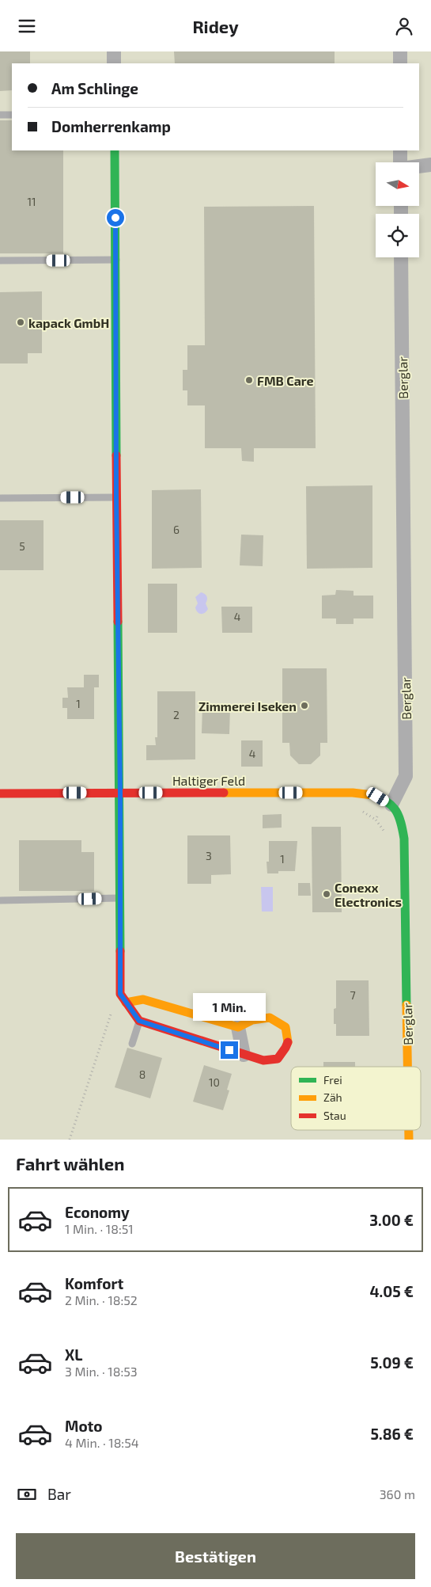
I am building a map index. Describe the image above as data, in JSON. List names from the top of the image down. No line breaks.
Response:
{"streets":{"street":["Berglar","Haltiger Feld"]},"crossings":[["Berglar","Haltiger Feld"]],"places":["kapack GmbH","FMB Care","Zimmerei Iseken","Conexx Electronics"],"house_numbers":["11","6","5","4","1","2","4","3","1","7","8","10"],"legend":["Frei","Zäh","Stau"],"north":"right","page":{"header":"Ridey","banner":["Am Schlinge","Domherrenkamp"],"bubble":"1 Min.","heading":"Fahrt wählen","list":[{"name":"Economy","note":"1 Min. · 18:51","value":"3.00 €"},{"name":"Komfort","note":"2 Min. · 18:52","value":"4.05 €"},{"name":"XL","note":"3 Min. · 18:53","value":"5.09 €"},{"name":"Moto","note":"4 Min. · 18:54","value":"5.86 €"}],"pay":["Bar","360 m"],"buttons":"Bestätigen"}}
